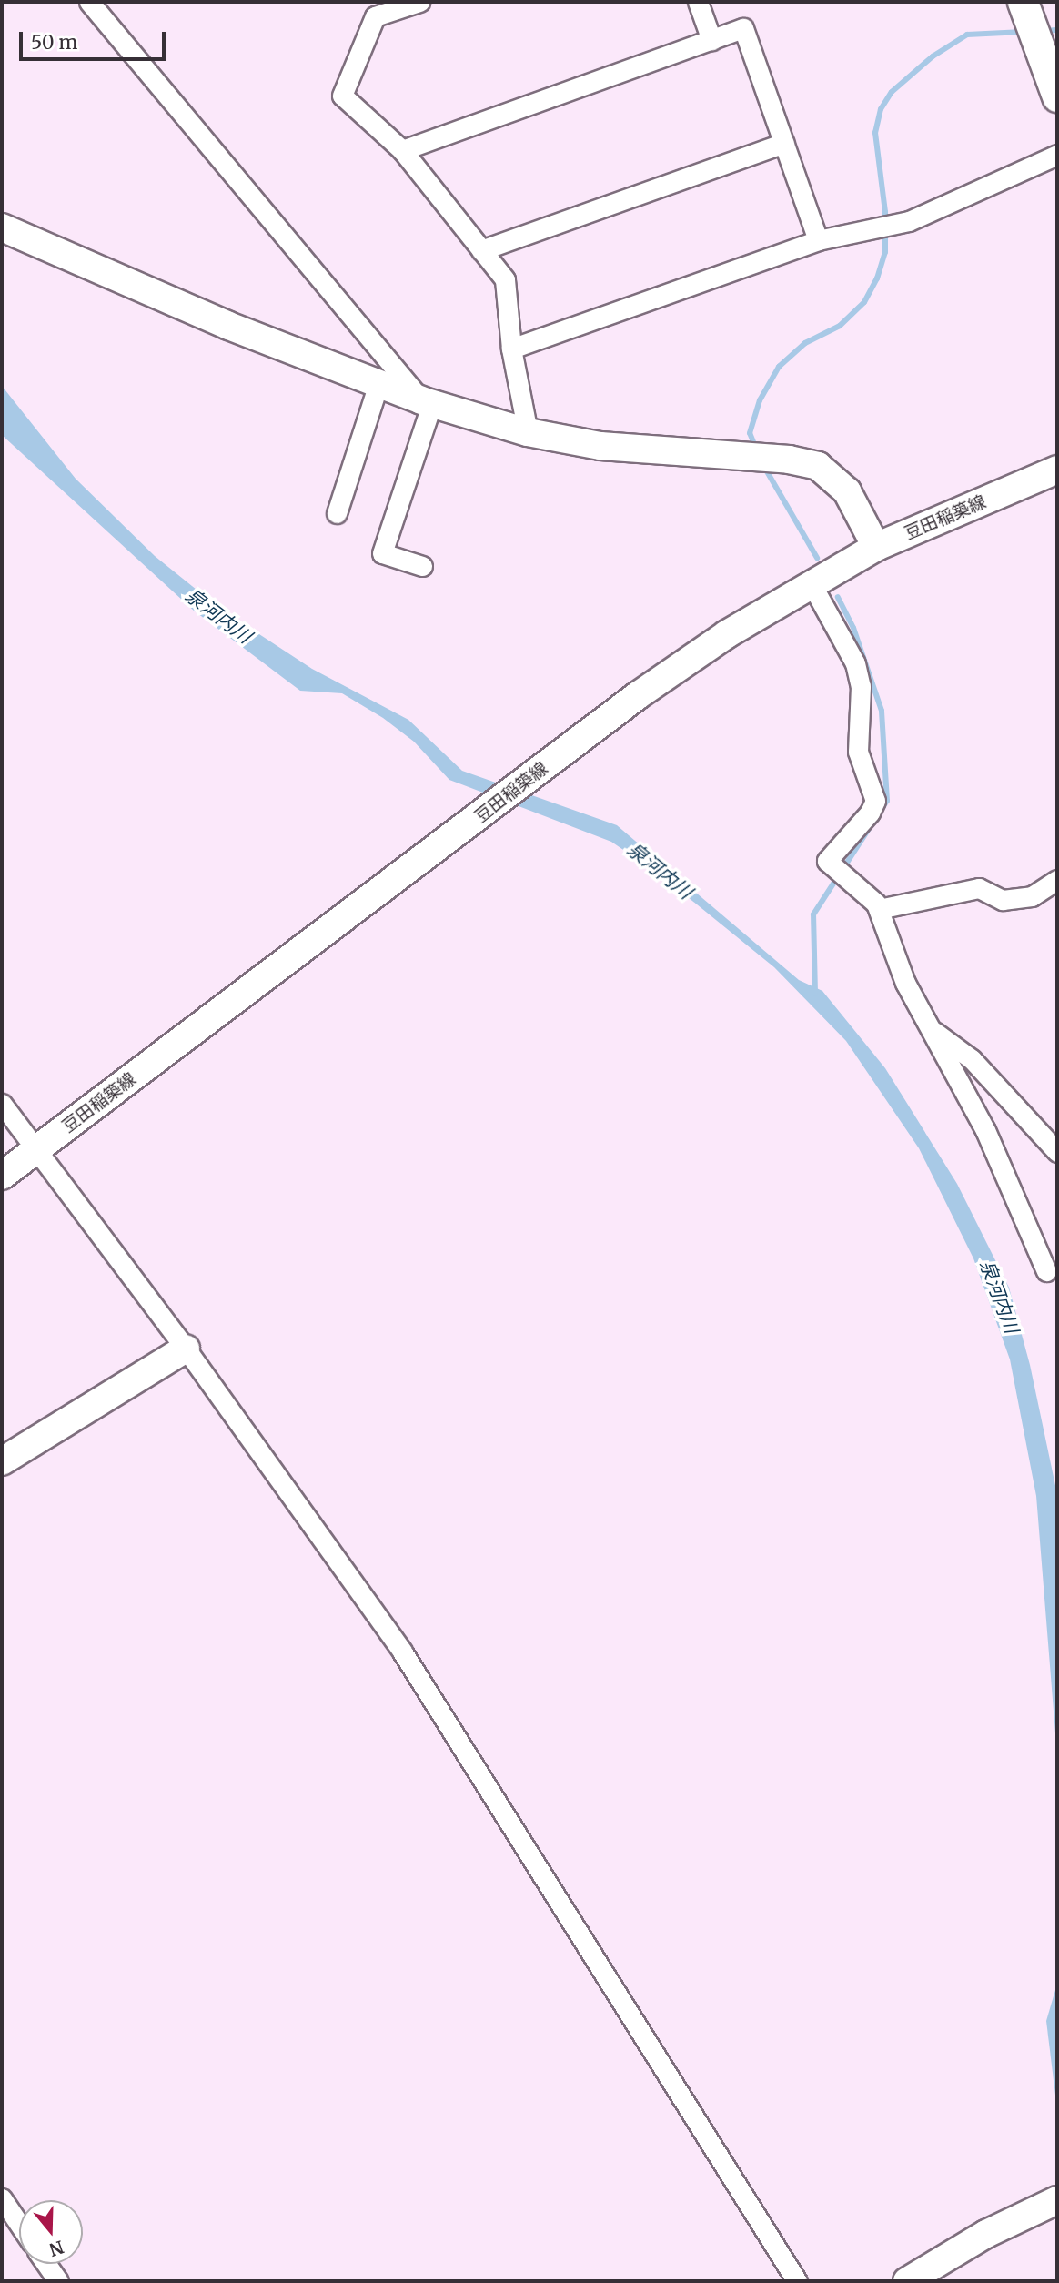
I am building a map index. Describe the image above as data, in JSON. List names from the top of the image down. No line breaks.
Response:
{"streets":{"street":["豆田稲築線"]},"water":["泉河内川"],"scale_bar":"50 m","north":"bottom"}
